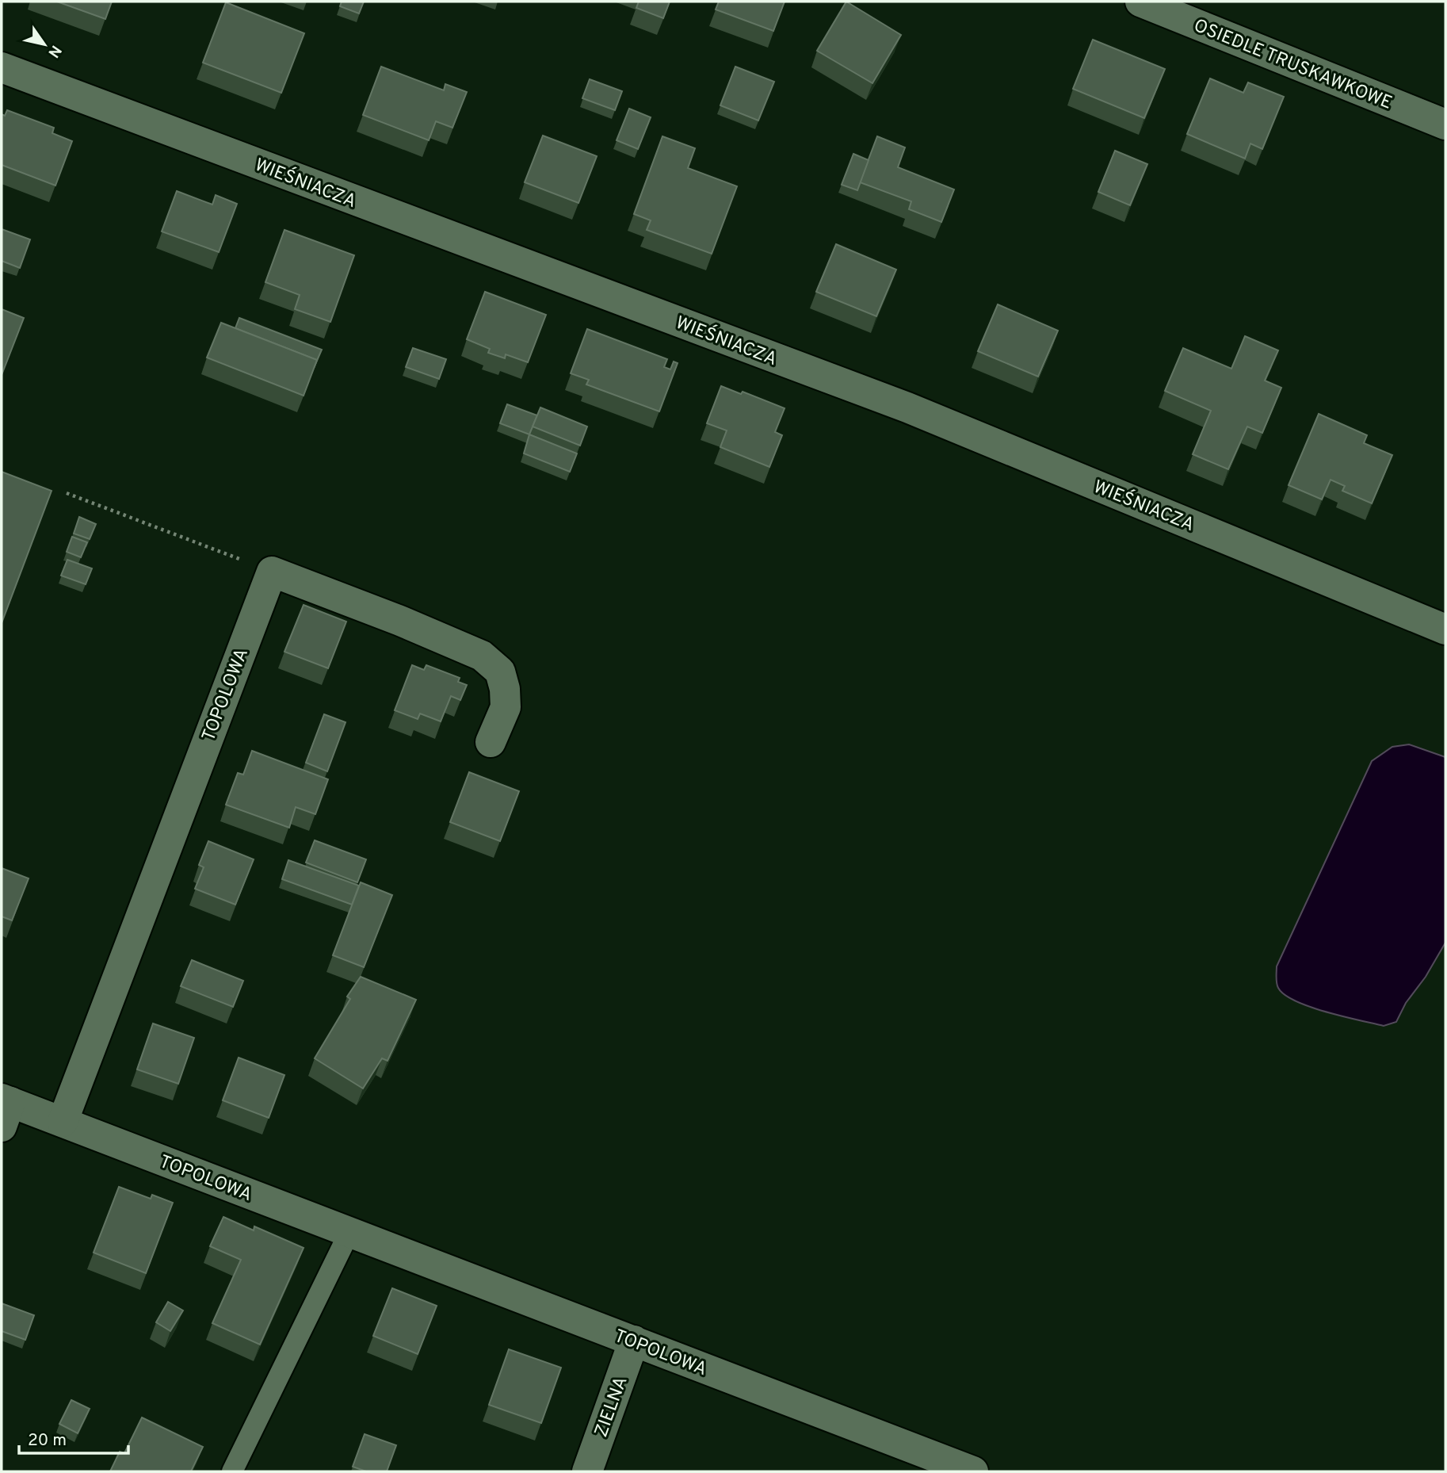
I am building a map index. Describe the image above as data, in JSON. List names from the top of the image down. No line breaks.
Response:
{"streets":{"street":["OSIEDLE TRUSKAWKOWE","WIEŚNIACZA","TOPOLOWA","ZIELNA"]},"crossings":[["TOPOLOWA","ZIELNA"]],"scale_bar":"20 m","north":"bottom right"}
